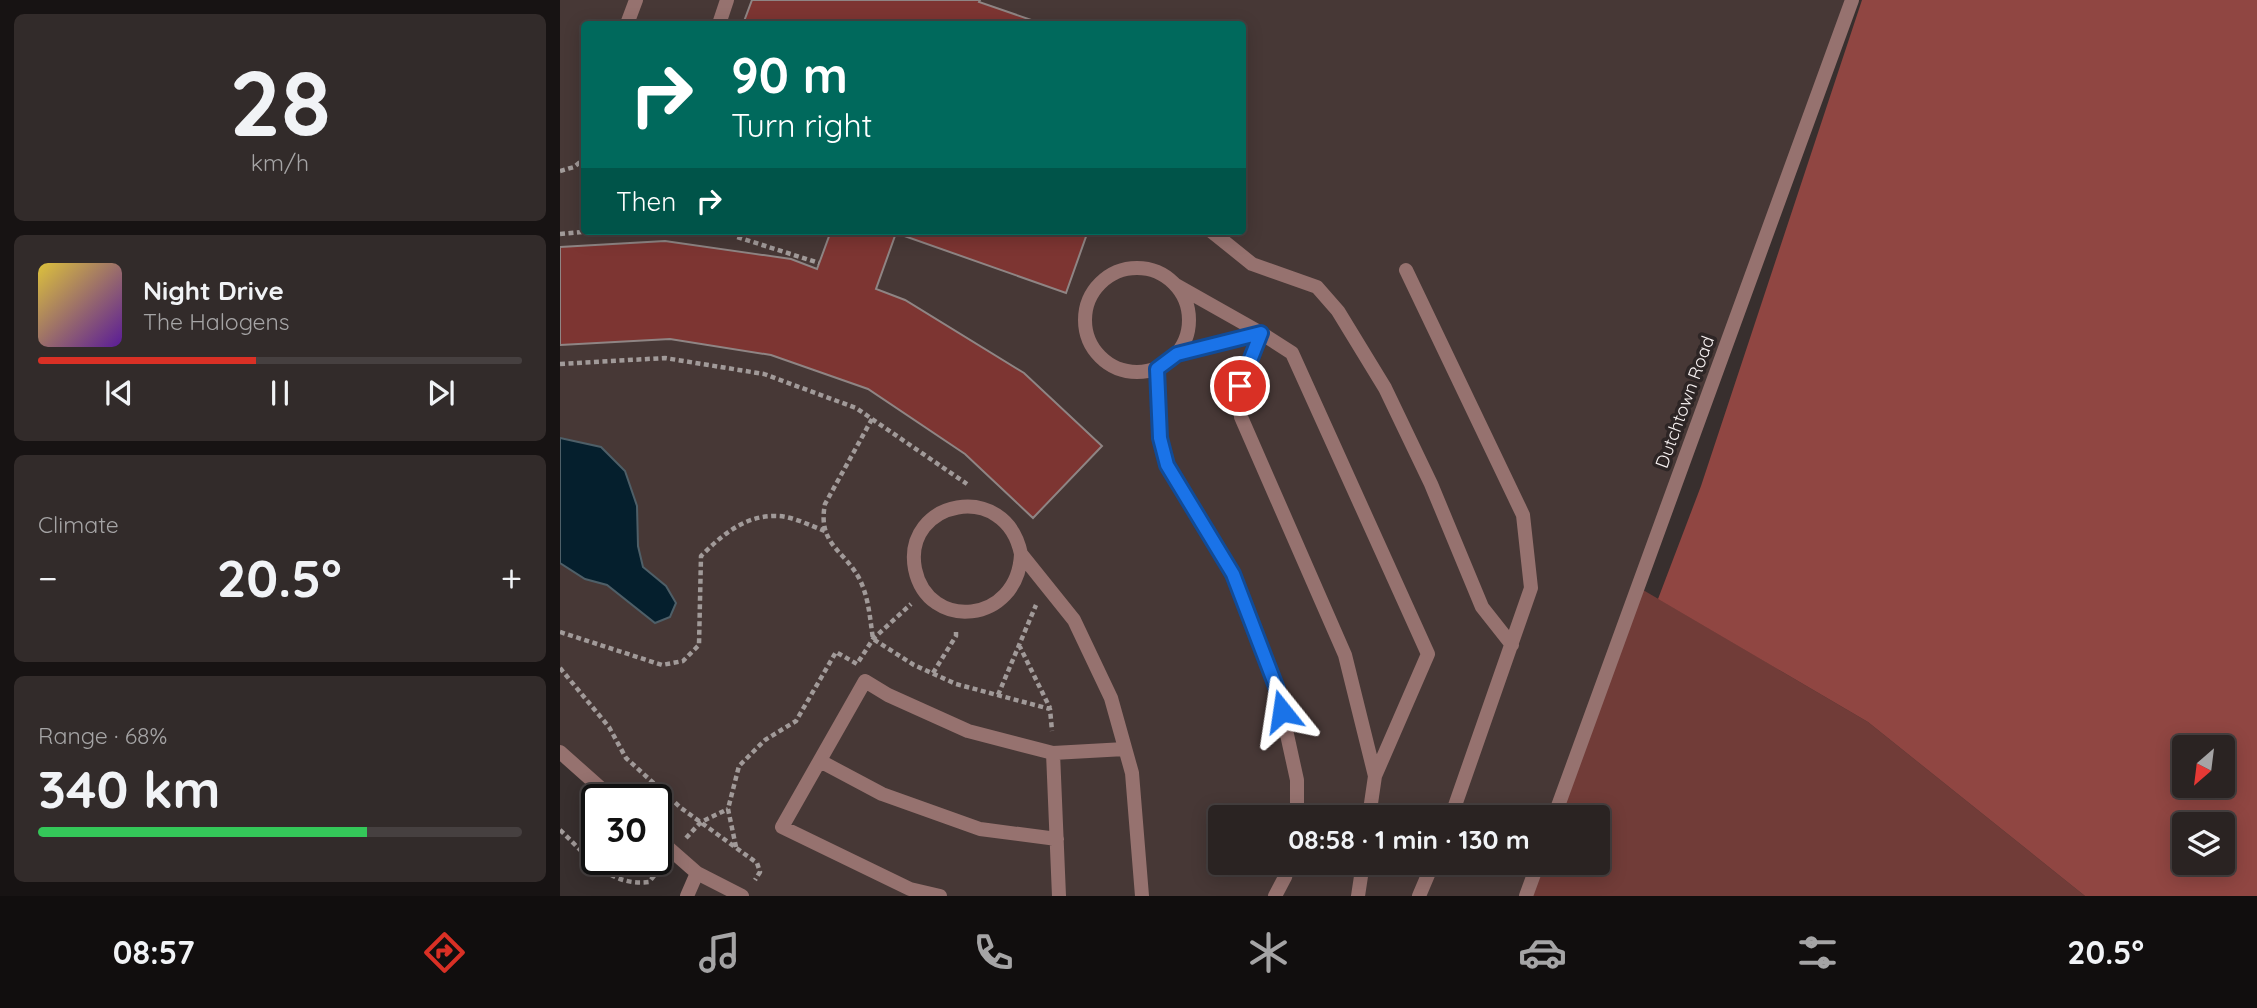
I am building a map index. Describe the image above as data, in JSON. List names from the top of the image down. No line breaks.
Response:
{"streets":{"street":["Dutchtown Road"]},"north":"bottom left","page":{"tile":[["28","km/h"],"Climate",["Range · 68%","340 km"]],"turn":["90 m","Turn right"],"then":"Then","song":["Night Drive","The Halogens"],"heat":["−","20.5°","+"],"limit":"30","trip":"08:58 · 1 min · 130 m","tabs":["08:57","20.5°"]}}
